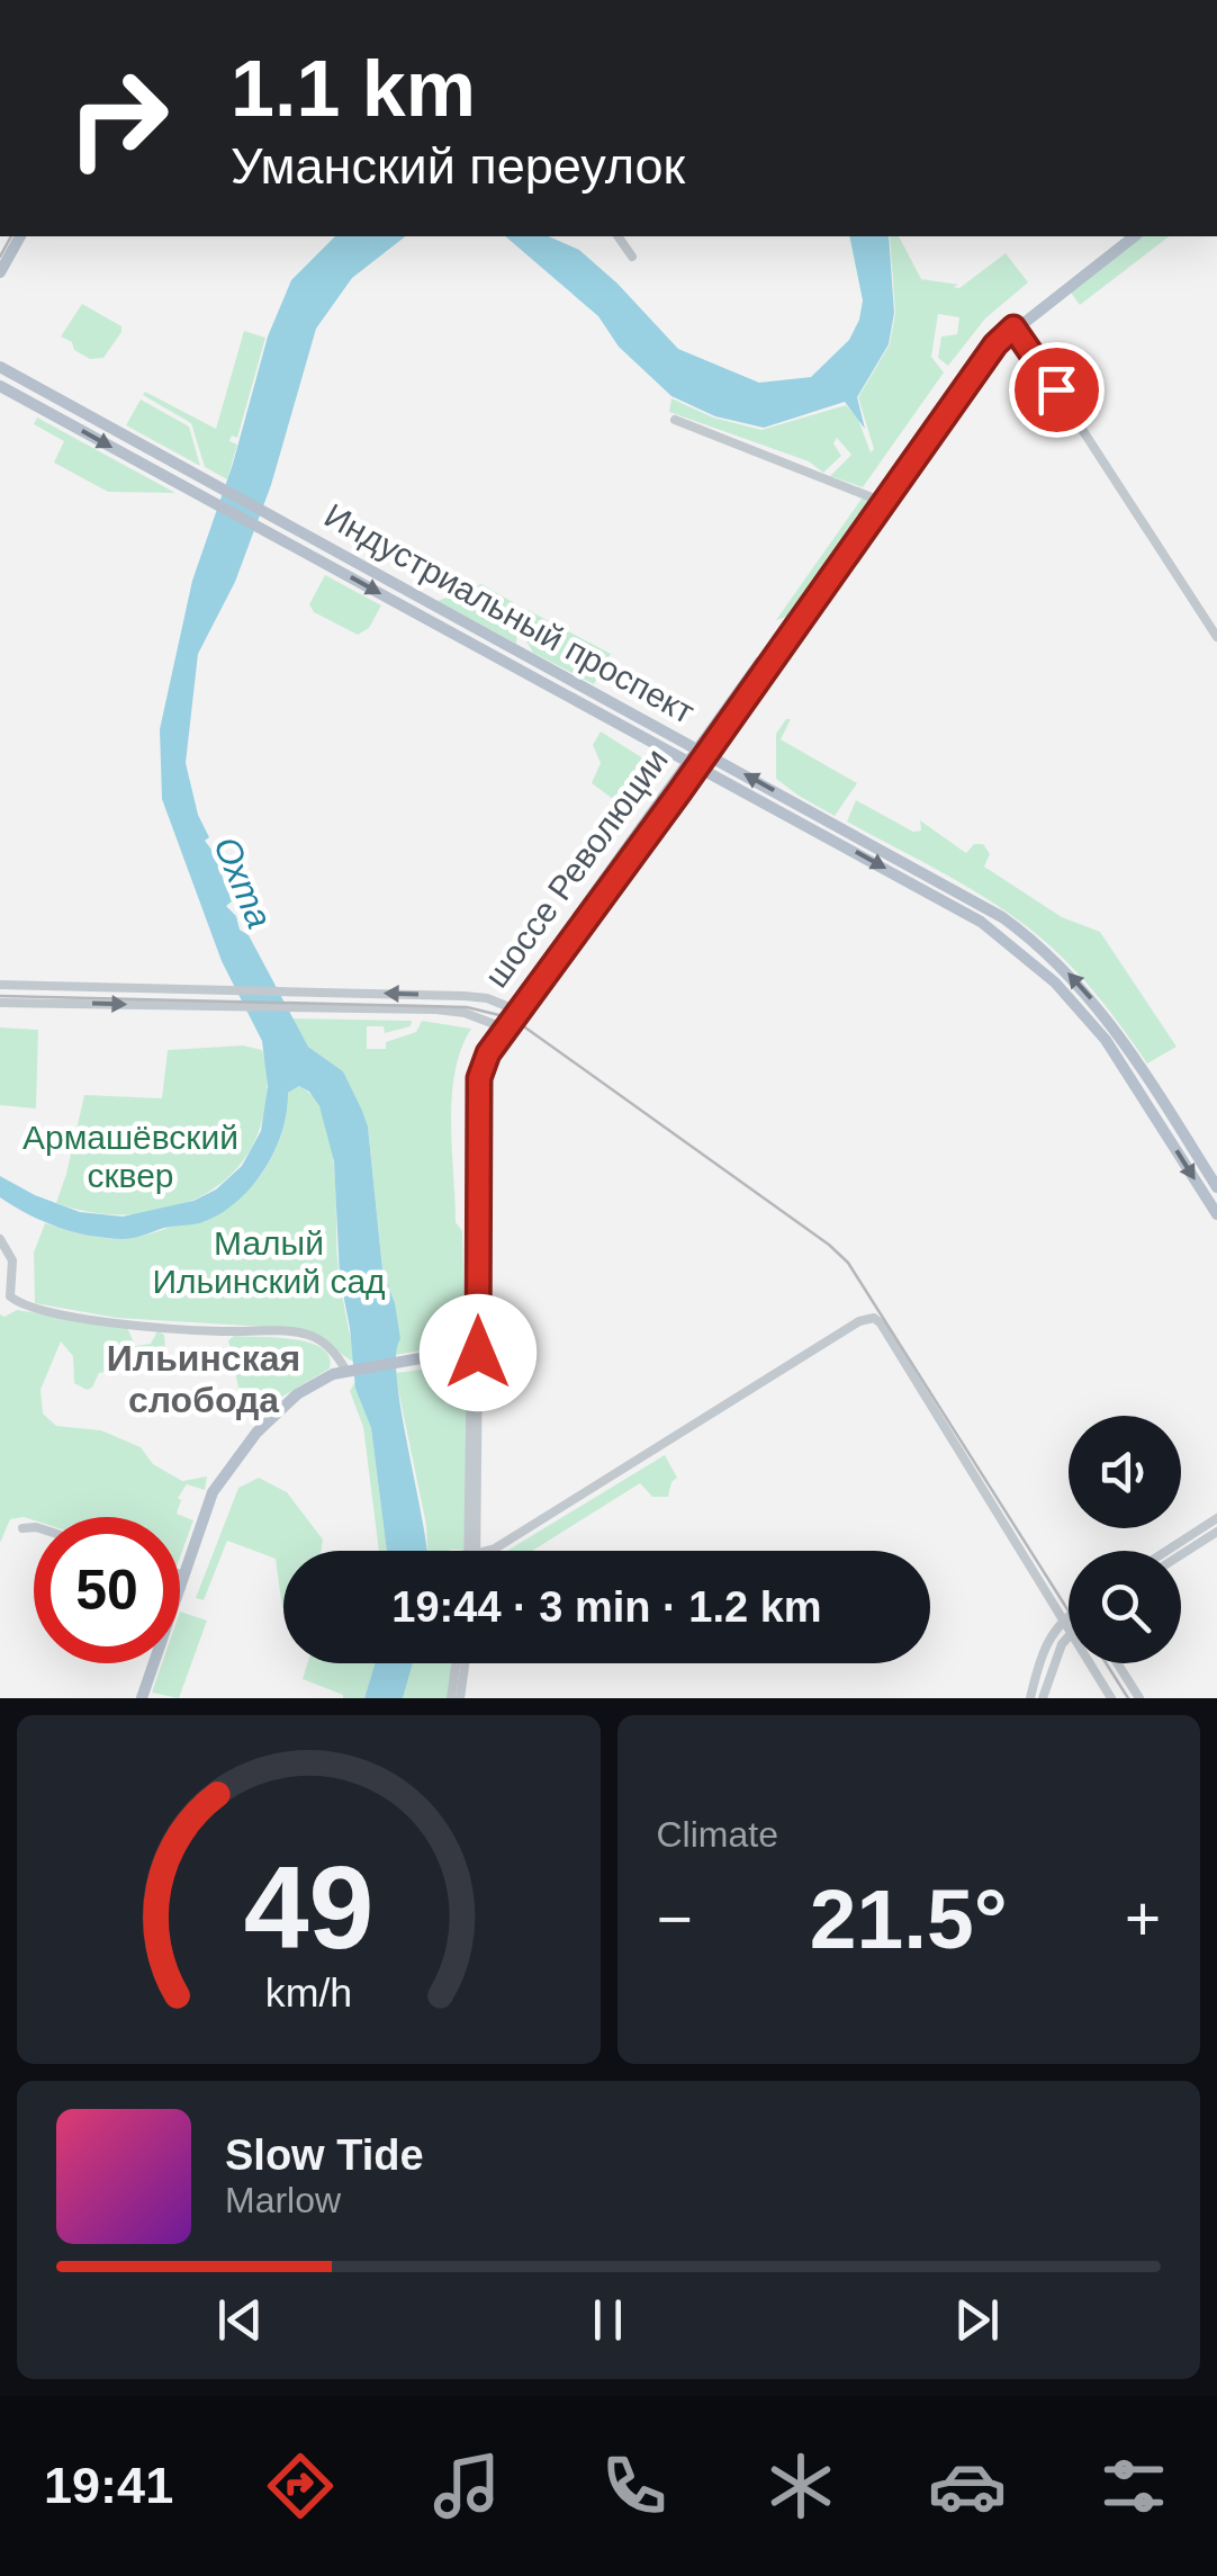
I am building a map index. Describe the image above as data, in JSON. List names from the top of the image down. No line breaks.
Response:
{"streets":{"main road":["Индустриальный проспект","шоссе Революции"]},"crossings":[["Индустриальный проспект","шоссе Революции"]],"districts":["Ильинская слобода"],"water":["Охта"],"parks":["Армашёвский сквер","Малый Ильинский сад"],"page":{"turn":["1.1 km","Уманский переулок"],"limit":"50","trip":"19:44 · 3 min · 1.2 km","tile":"Climate","heat":["−","21.5°","+"],"song":["Slow Tide","Marlow"],"tabs":"19:41","gauge":["49","km/h"]}}
